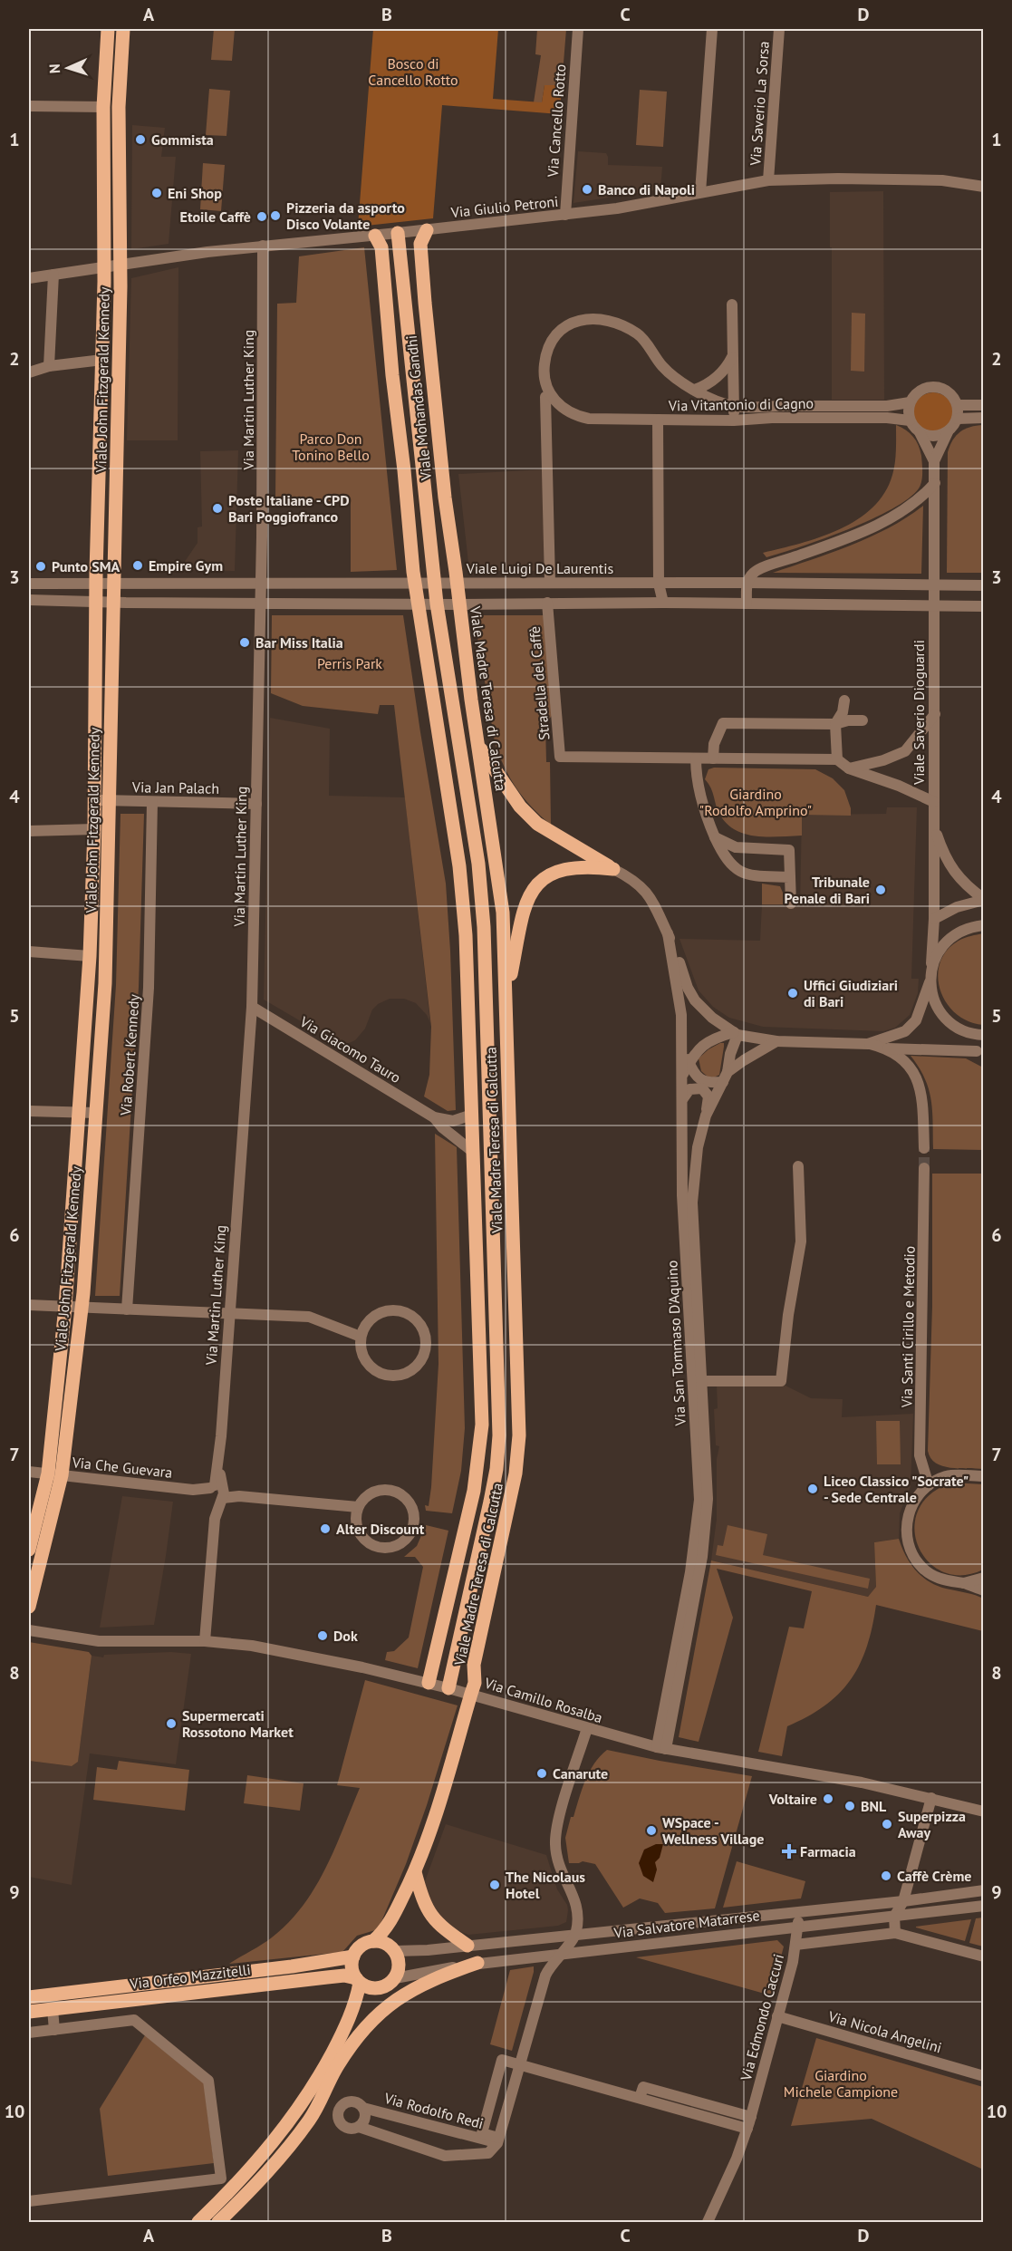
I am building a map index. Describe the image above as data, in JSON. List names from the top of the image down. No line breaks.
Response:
{"streets":{"main road":["Viale John Fitzgerald Kennedy","Viale Mohandas Gandhi","Viale Madre Teresa di Calcutta","Via Orfeo Mazzitelli"],"street":["Via Saverio La Sorsa","Via Cancello Rotto","Via Giulio Petroni","Via Martin Luther King","Via Vitantonio di Cagno","Viale Luigi De Laurentis","Stradella del Caffè","Viale Saverio Dioguardi","Via Jan Palach","Via Giacomo Tauro","Via Robert Kennedy","Via Santi Cirillo e Metodio","Via San Tommaso D'Aquino","Via Che Guevara","Via Camillo Rosalba","Via Salvatore Matarrese","Via Edmondo Caccuri","Via Nicola Angelini","Via Rodolfo Redi"]},"crossings":[["Via Saverio La Sorsa","Via Giulio Petroni"],["Via Cancello Rotto","Via Giulio Petroni"],["Via Giulio Petroni","Viale John Fitzgerald Kennedy"],["Via Giulio Petroni","Via Martin Luther King"],["Via Giulio Petroni","Viale Mohandas Gandhi"],["Viale John Fitzgerald Kennedy","Viale Luigi De Laurentis"],["Viale John Fitzgerald Kennedy","Via Jan Palach"],["Viale John Fitzgerald Kennedy","Via Che Guevara"],["Via Martin Luther King","Viale Luigi De Laurentis"],["Via Martin Luther King","Via Jan Palach"],["Via Martin Luther King","Via Giacomo Tauro"],["Via Martin Luther King","Via Che Guevara"],["Via Martin Luther King","Via Camillo Rosalba"],["Via Vitantonio di Cagno","Viale Luigi De Laurentis"],["Via Vitantonio di Cagno","Viale Saverio Dioguardi"],["Viale Mohandas Gandhi","Viale Luigi De Laurentis"],["Viale Mohandas Gandhi","Viale Madre Teresa di Calcutta"],["Viale Luigi De Laurentis","Viale Madre Teresa di Calcutta"],["Viale Luigi De Laurentis","Viale Saverio Dioguardi"],["Viale Madre Teresa di Calcutta","Via Giacomo Tauro"],["Viale Madre Teresa di Calcutta","Via Camillo Rosalba"],["Via Jan Palach","Via Robert Kennedy"],["Via San Tommaso D'Aquino","Via Camillo Rosalba"],["Via Salvatore Matarrese","Via Orfeo Mazzitelli"],["Via Salvatore Matarrese","Via Edmondo Caccuri"],["Via Salvatore Matarrese","Via Rodolfo Redi"],["Via Edmondo Caccuri","Via Nicola Angelini"]],"parks":["Bosco di Cancello Rotto","Parco Don Tonino Bello","Perris Park","Giardino \"Rodolfo Amprino\"","Giardino Michele Campione"],"places":{"other":["Gommista","Banco di Napoli","Eni Shop","Pizzeria da asporto Disco Volante","Etoile Caffè","Poste Italiane - CPD Bari Poggiofranco","Empire Gym","Punto SMA","Bar Miss Italia","Tribunale Penale di Bari","Uffici Giudiziari di Bari","Liceo Classico \"Socrate\" - Sede Centrale","Alter Discount","Dok","Supermercati Rossotono Market","Canarute","Voltaire","BNL","Superpizza Away","WSpace - Wellness Village","Caffè Crème","The Nicolaus Hotel"],"health":["Farmacia"]},"north":"left","grid":{"columns":["A","B","C","D"],"rows":["1","2","3","4","5","6","7","8","9","10"]}}
